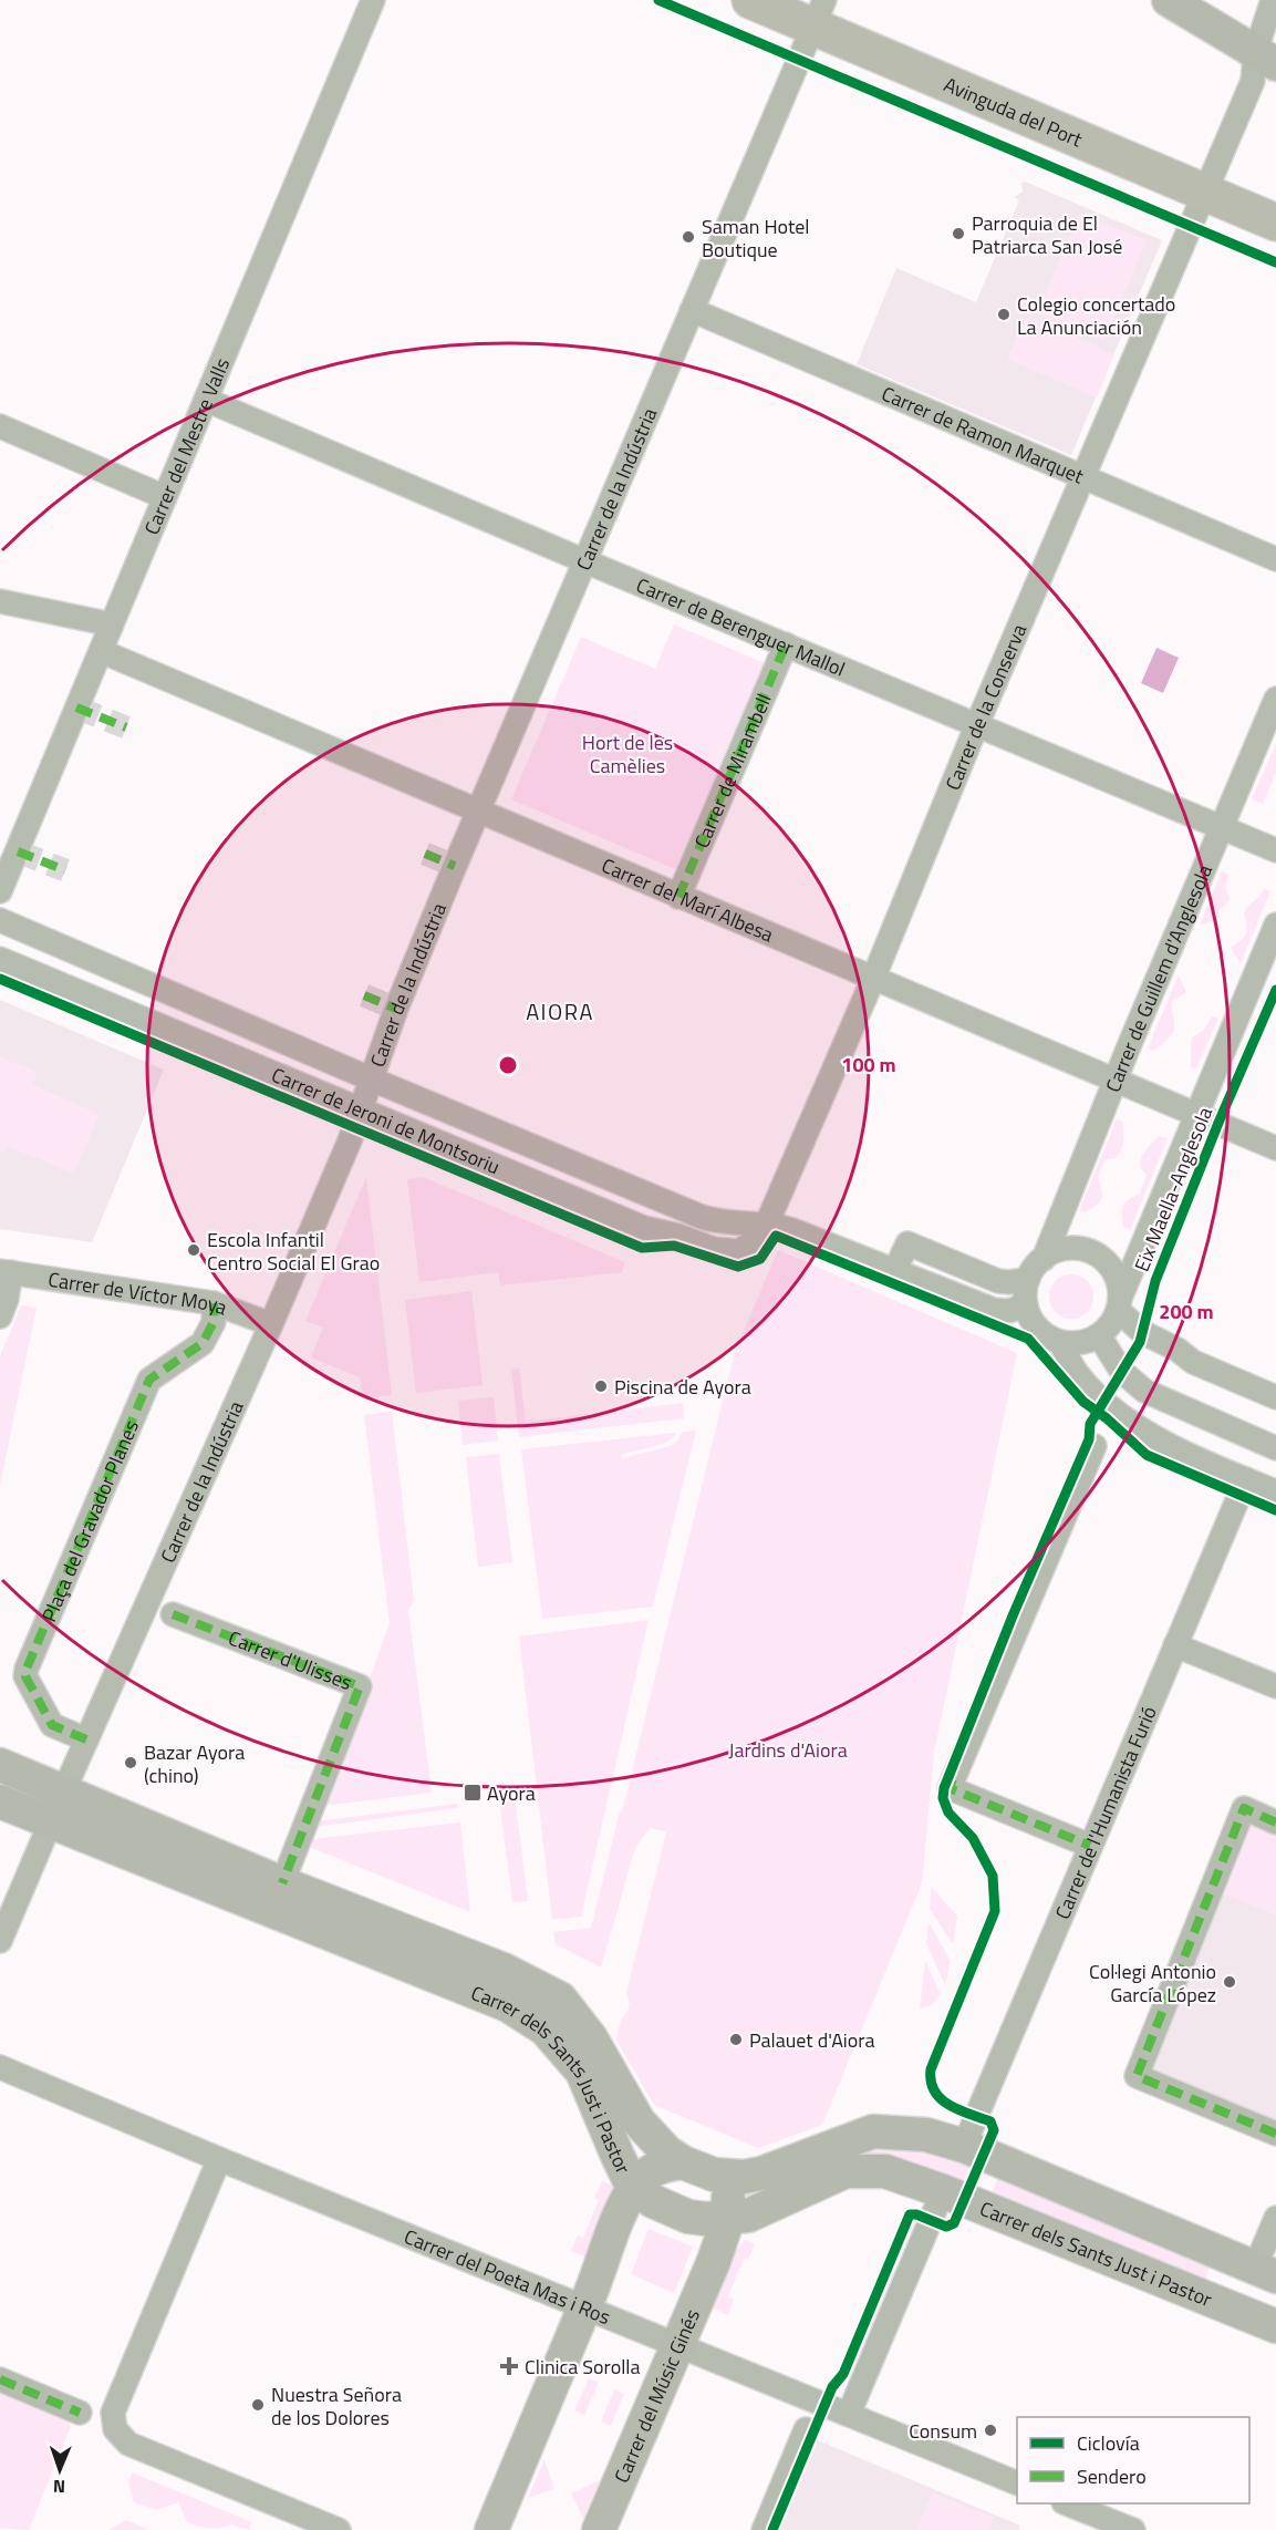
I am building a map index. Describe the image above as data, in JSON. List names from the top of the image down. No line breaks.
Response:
{"streets":{"main road":["Avinguda del Port"],"street":["Carrer de Ramon Marquet","Carrer del Mestre Valls","Carrer de la Indústria","Carrer de Berenguer Mallol","Carrer de la Conserva","Carrer de Mirambell","Carrer del Marí Albesa","Carrer de Guillem d'Anglesola","Carrer de Jeroni de Montsoriu","Carrer de Víctor Moya","Plaça del Gravador Planes","Carrer d'Ulisses","Carrer de l'Humanista Furió","Carrer dels Sants Just i Pastor","Carrer del Poeta Mas i Ros","Carrer del Músic Ginés"],"cycle path":["Eix Maella-Anglesola"]},"crossings":[["Avinguda del Port","Carrer de la Indústria"],["Avinguda del Port","Carrer de la Conserva"],["Carrer de Ramon Marquet","Carrer de la Indústria"],["Carrer de Ramon Marquet","Carrer de la Conserva"],["Carrer del Mestre Valls","Carrer de Berenguer Mallol"],["Carrer del Mestre Valls","Carrer del Marí Albesa"],["Carrer de la Indústria","Carrer de Berenguer Mallol"],["Carrer de la Indústria","Carrer del Marí Albesa"],["Carrer de la Indústria","Carrer de Jeroni de Montsoriu"],["Carrer de la Indústria","Carrer de Víctor Moya"],["Carrer de la Indústria","Plaça del Gravador Planes"],["Carrer de la Indústria","Carrer dels Sants Just i Pastor"],["Carrer de Berenguer Mallol","Carrer de la Conserva"],["Carrer de Berenguer Mallol","Carrer de Mirambell"],["Carrer de Berenguer Mallol","Carrer de Guillem d'Anglesola"],["Carrer de la Conserva","Carrer del Marí Albesa"],["Carrer de la Conserva","Carrer de Jeroni de Montsoriu"],["Carrer de Mirambell","Carrer del Marí Albesa"],["Carrer del Marí Albesa","Carrer de Guillem d'Anglesola"],["Carrer de Guillem d'Anglesola","Carrer de Jeroni de Montsoriu"],["Carrer de Víctor Moya","Plaça del Gravador Planes"],["Carrer d'Ulisses","Carrer dels Sants Just i Pastor"],["Carrer de l'Humanista Furió","Carrer dels Sants Just i Pastor"],["Carrer dels Sants Just i Pastor","Carrer del Músic Ginés"],["Carrer del Poeta Mas i Ros","Carrer del Músic Ginés"]],"districts":["AIORA"],"parks":["Hort de les Camèlies","Jardins d'Aiora"],"places":{"other":["Parroquia de El Patriarca San José","Saman Hotel Boutique","Colegio concertado La Anunciación","Escola Infantil Centro Social El Grao","Piscina de Ayora","Bazar Ayora (chino)","Col·legi Antonio García López","Palauet d'Aiora","Nuestra Señora de los Dolores","Consum"],"transit":["Ayora"],"health":["Clinica Sorolla"]},"legend":["Ciclovía","Sendero"],"north":"bottom","rings":["100 m","200 m"]}
